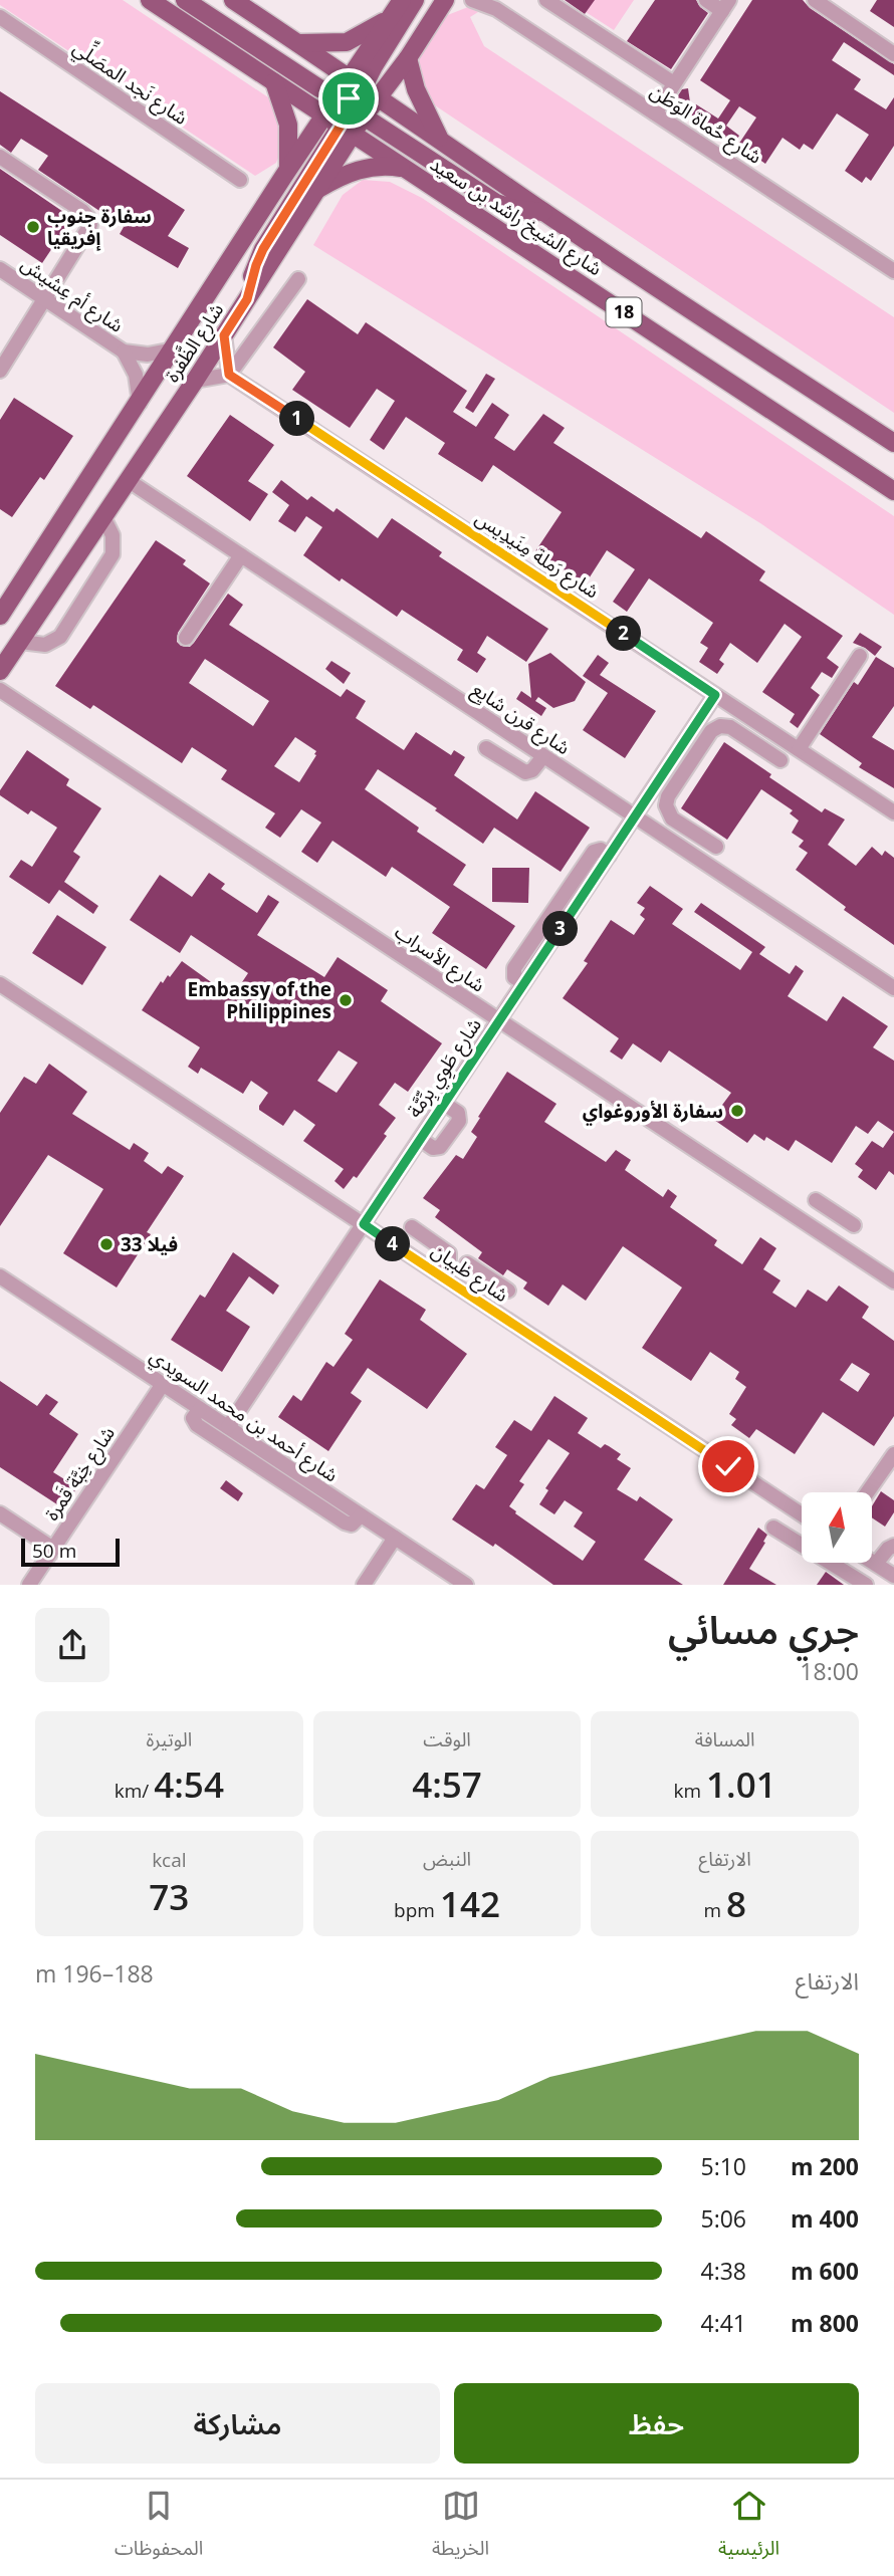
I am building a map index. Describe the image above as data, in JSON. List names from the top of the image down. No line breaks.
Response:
{"streets":{"main road":["شارع الشيخ راشد بن سعيد","18","شارع الظَّفرة"],"street":["شارع نَجد المصَلِّي","شارع حُماة الوَطَن","شارع أم عِشيش","شارع رَملة مِنَيدِيس","شارع قرن شايِع","شارع الأسراب","شارع طَوِي بِرِّمَّة","شارع ظبيان","شارع أحمد بن محمد السويدي","شارع خِبَّة قَمرة"]},"crossings":[["شارع الشيخ راشد بن سعيد","شارع الظَّفرة"],["شارع أم عِشيش","شارع الظَّفرة"],["شارع الظَّفرة","شارع قرن شايِع"],["شارع رَملة مِنَيدِيس","شارع طَوِي بِرِّمَّة"],["شارع قرن شايِع","شارع طَوِي بِرِّمَّة"],["شارع الأسراب","شارع طَوِي بِرِّمَّة"],["شارع طَوِي بِرِّمَّة","شارع ظبيان"],["شارع طَوِي بِرِّمَّة","شارع أحمد بن محمد السويدي"],["شارع أحمد بن محمد السويدي","شارع خِبَّة قَمرة"]],"places":["سفارة جنوب إفريقيا","Embassy of the Philippines","سفارة الأوروغواي","فيلا 33"],"scale_bar":"50 m","north":"top","page":{"pins":["1","2","3","4"],"scale":"50 m","heading":["جري مسائي","18:00"],"stats":[["المسافة","1.01 km"],["الوقت","4:57"],["الوتيرة","4:54 /km"],["الارتفاع","8 m"],["النبض","142 bpm"],["kcal","73"]],"chart":["الارتفاع","188–196 m"],"list":[{"name":"200 m","note":"5:10"},{"name":"400 m","note":"5:06"},{"name":"600 m","note":"4:38"},{"name":"800 m","note":"4:41"}],"buttons":["حفظ","مشاركة"],"tabs":["الرئيسية","الخريطة","المحفوظات"]}}
